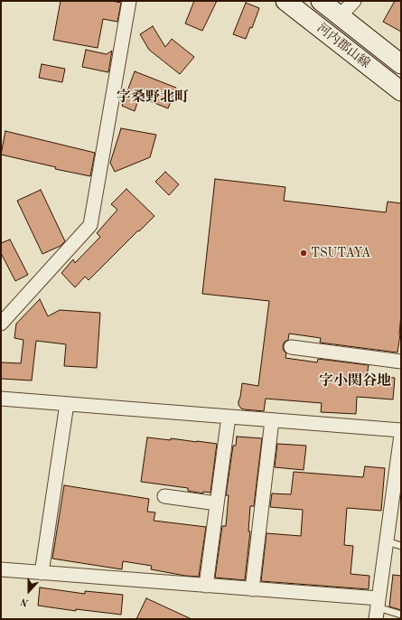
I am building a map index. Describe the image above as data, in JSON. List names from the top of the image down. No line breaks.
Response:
{"streets":{"main road":["河内郡山線"]},"districts":["字桑野北町","字小関谷地"],"places":["TSUTAYA"],"north":"bottom"}
